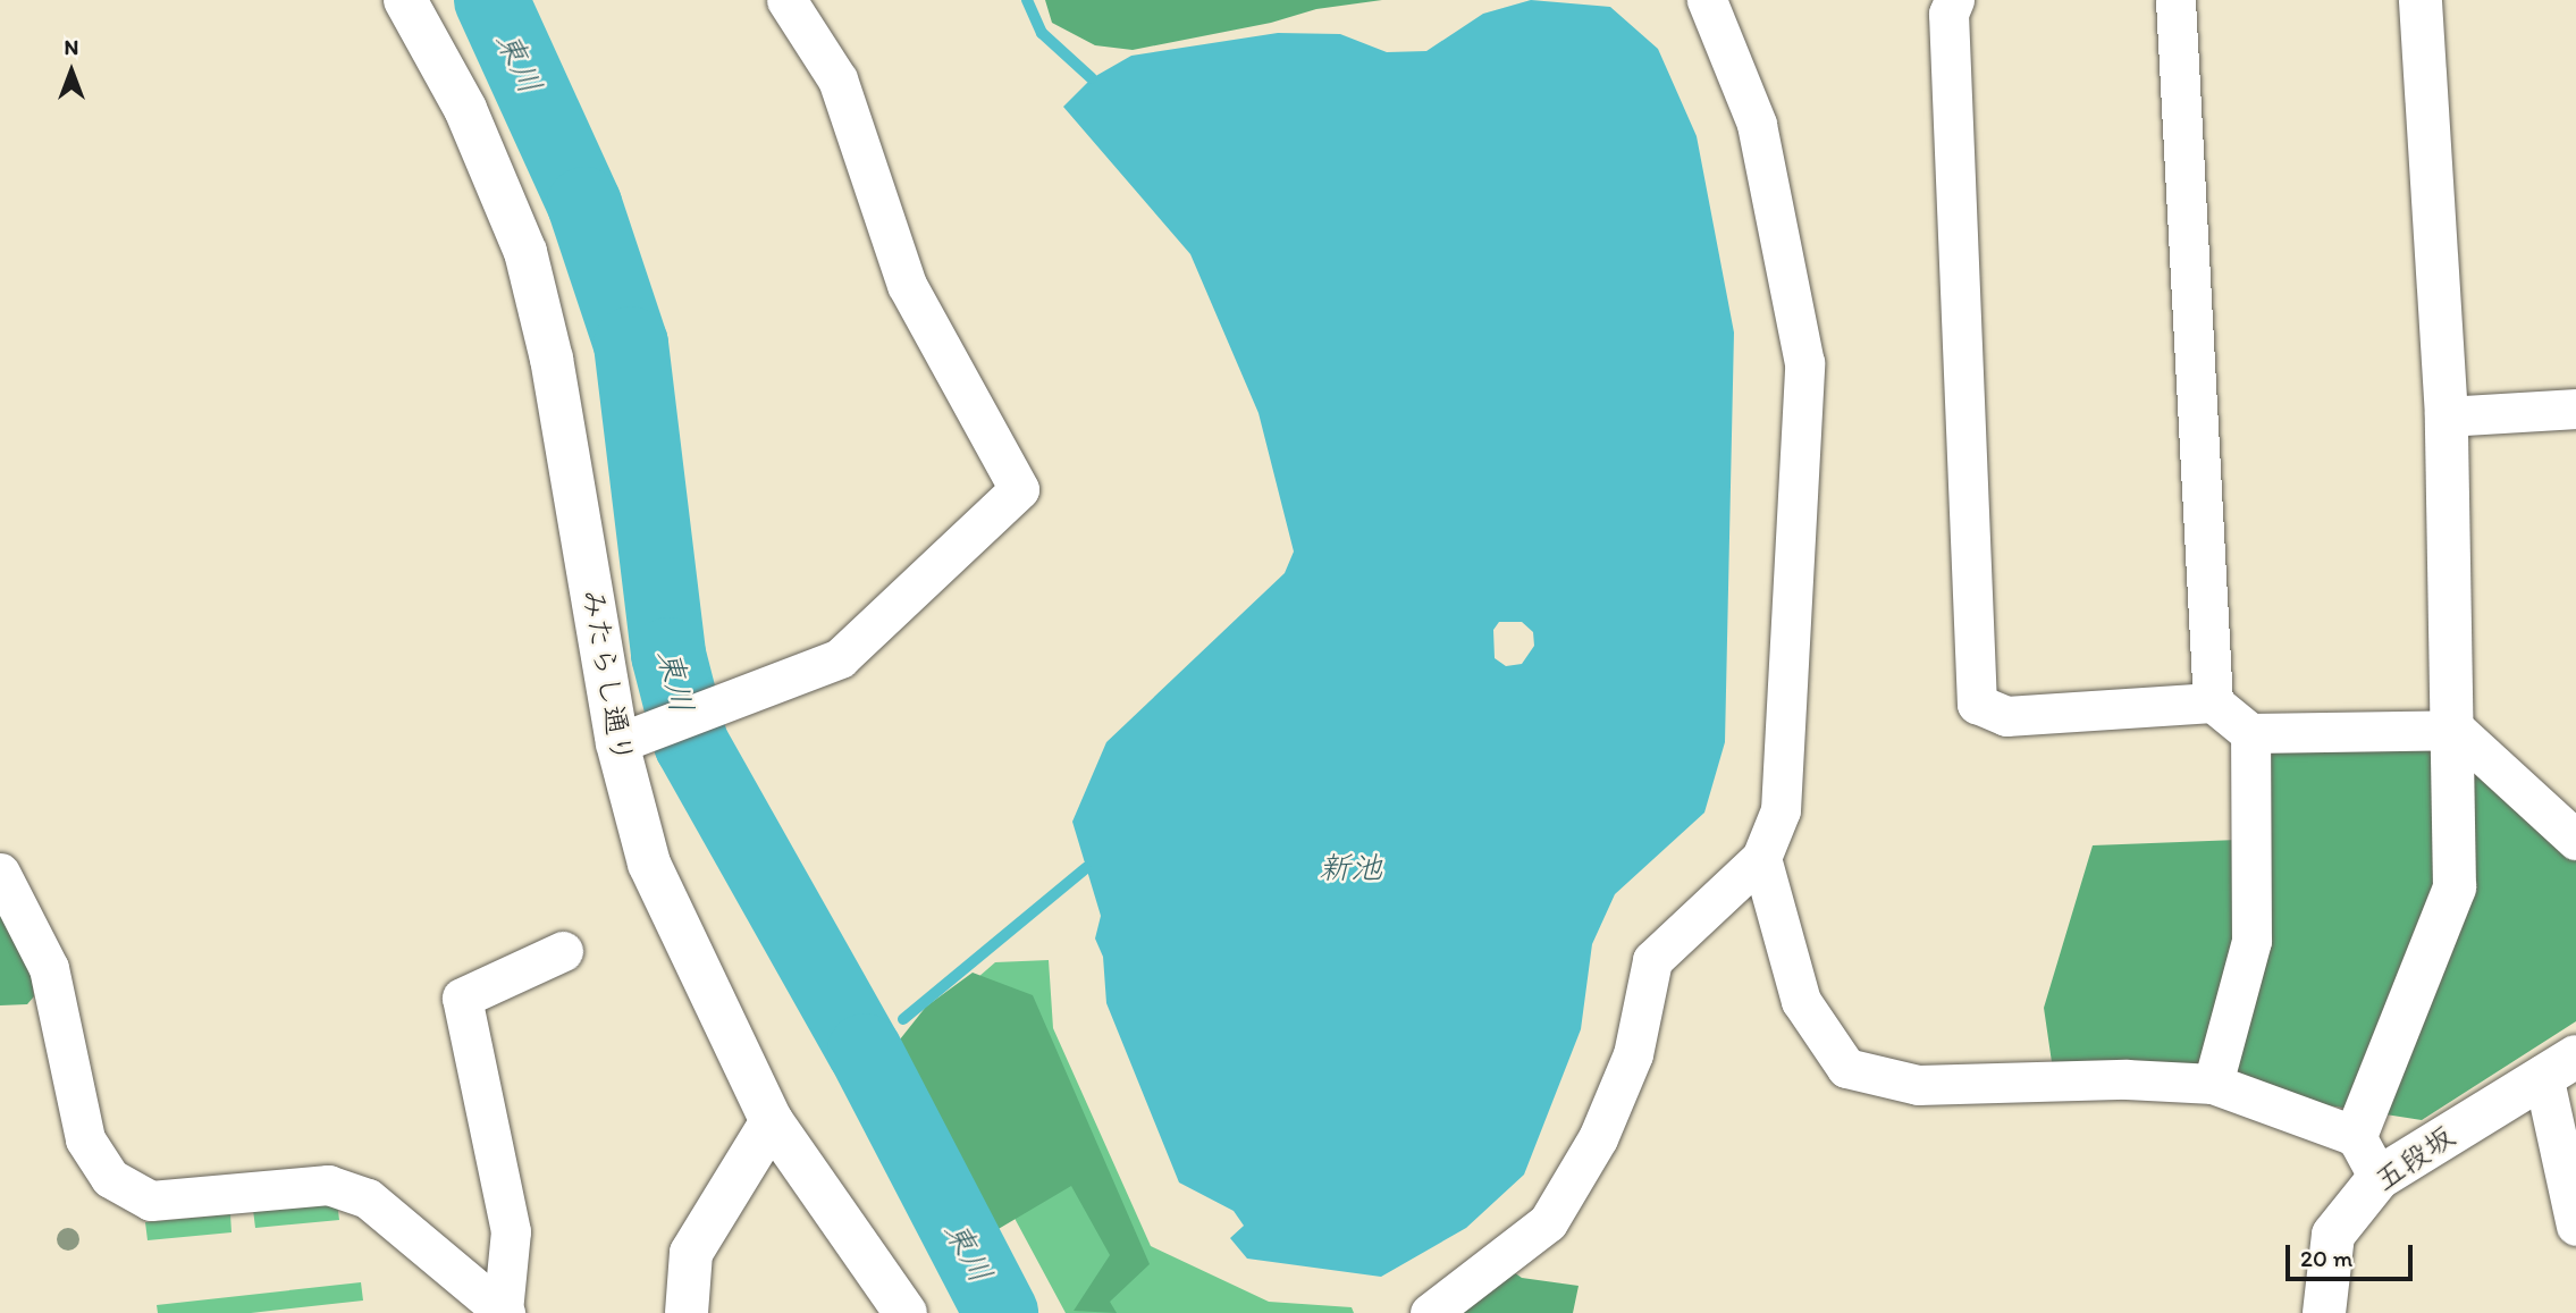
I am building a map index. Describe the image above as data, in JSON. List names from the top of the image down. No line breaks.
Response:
{"streets":{"street":["みたらし通り","五段坂"]},"water":["東川","新池"],"scale_bar":"20 m","north":"top"}
